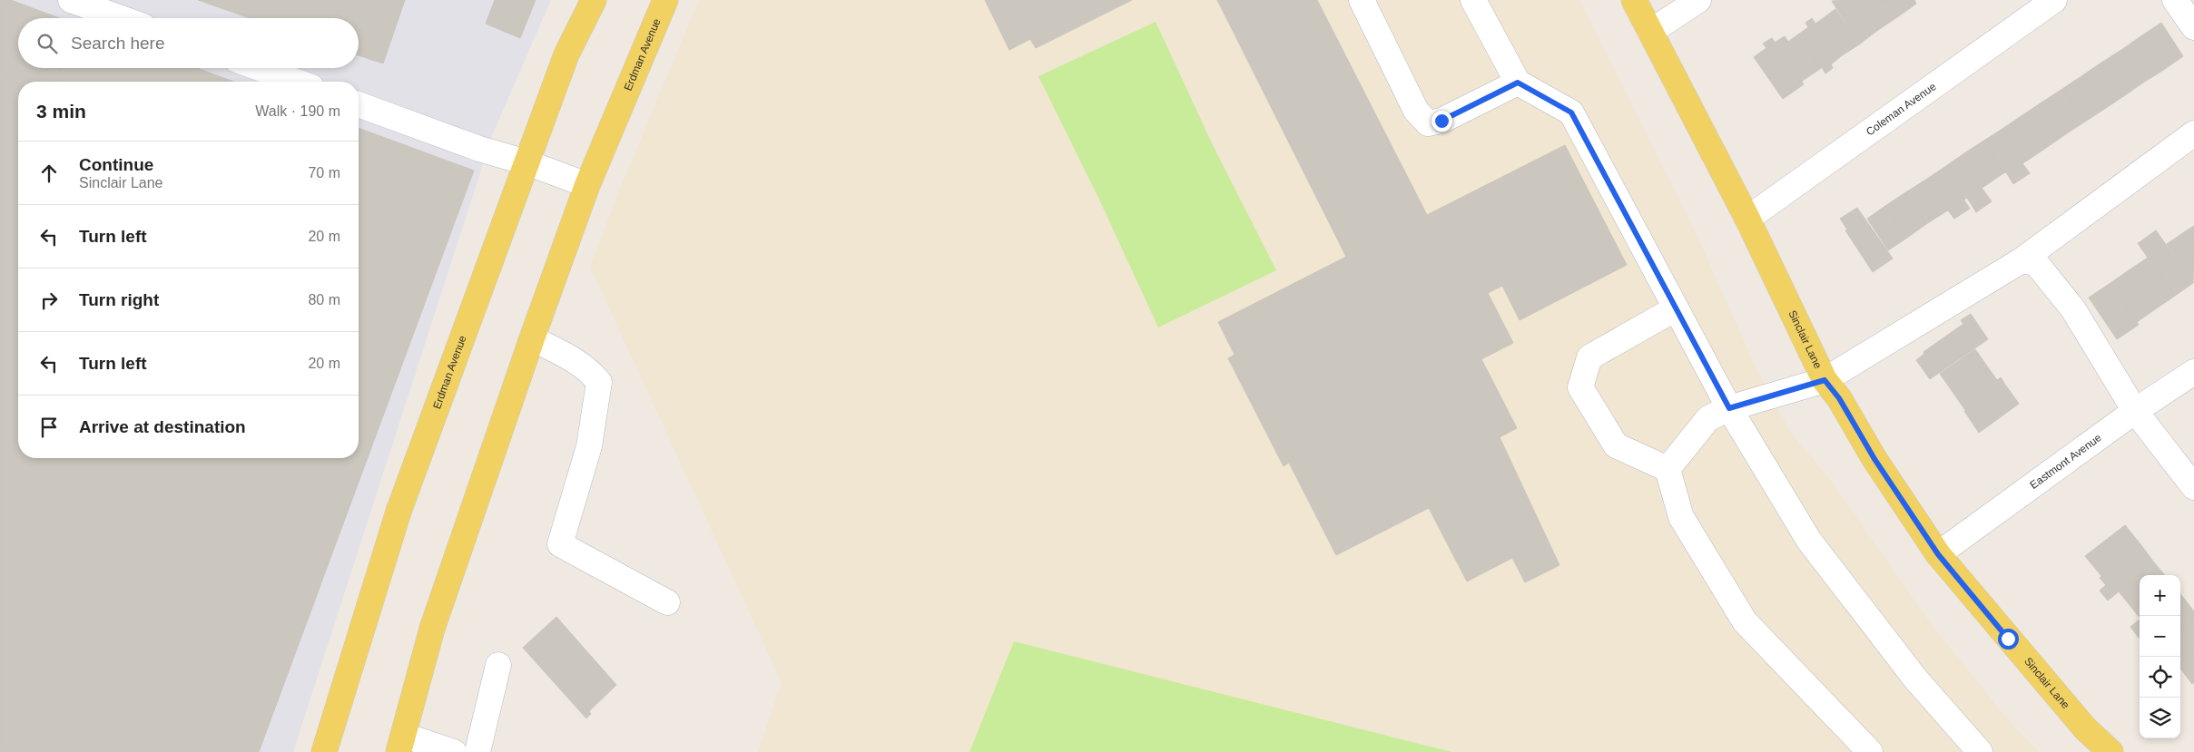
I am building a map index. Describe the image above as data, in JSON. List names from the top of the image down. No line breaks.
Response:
{"streets":{"main road":["Erdman Avenue","Sinclair Lane"],"street":["Coleman Avenue","Eastmont Avenue"]},"crossings":[["Coleman Avenue","Sinclair Lane"],["Sinclair Lane","Eastmont Avenue"]],"page":{"search":"Search here","heading":["3 min","Walk · 190 m"],"list":[["Continue","Sinclair Lane","70 m"],["Turn left","20 m"],["Turn right","80 m"],["Turn left","20 m"],"Arrive at destination"],"map_buttons":["+","−"]}}
